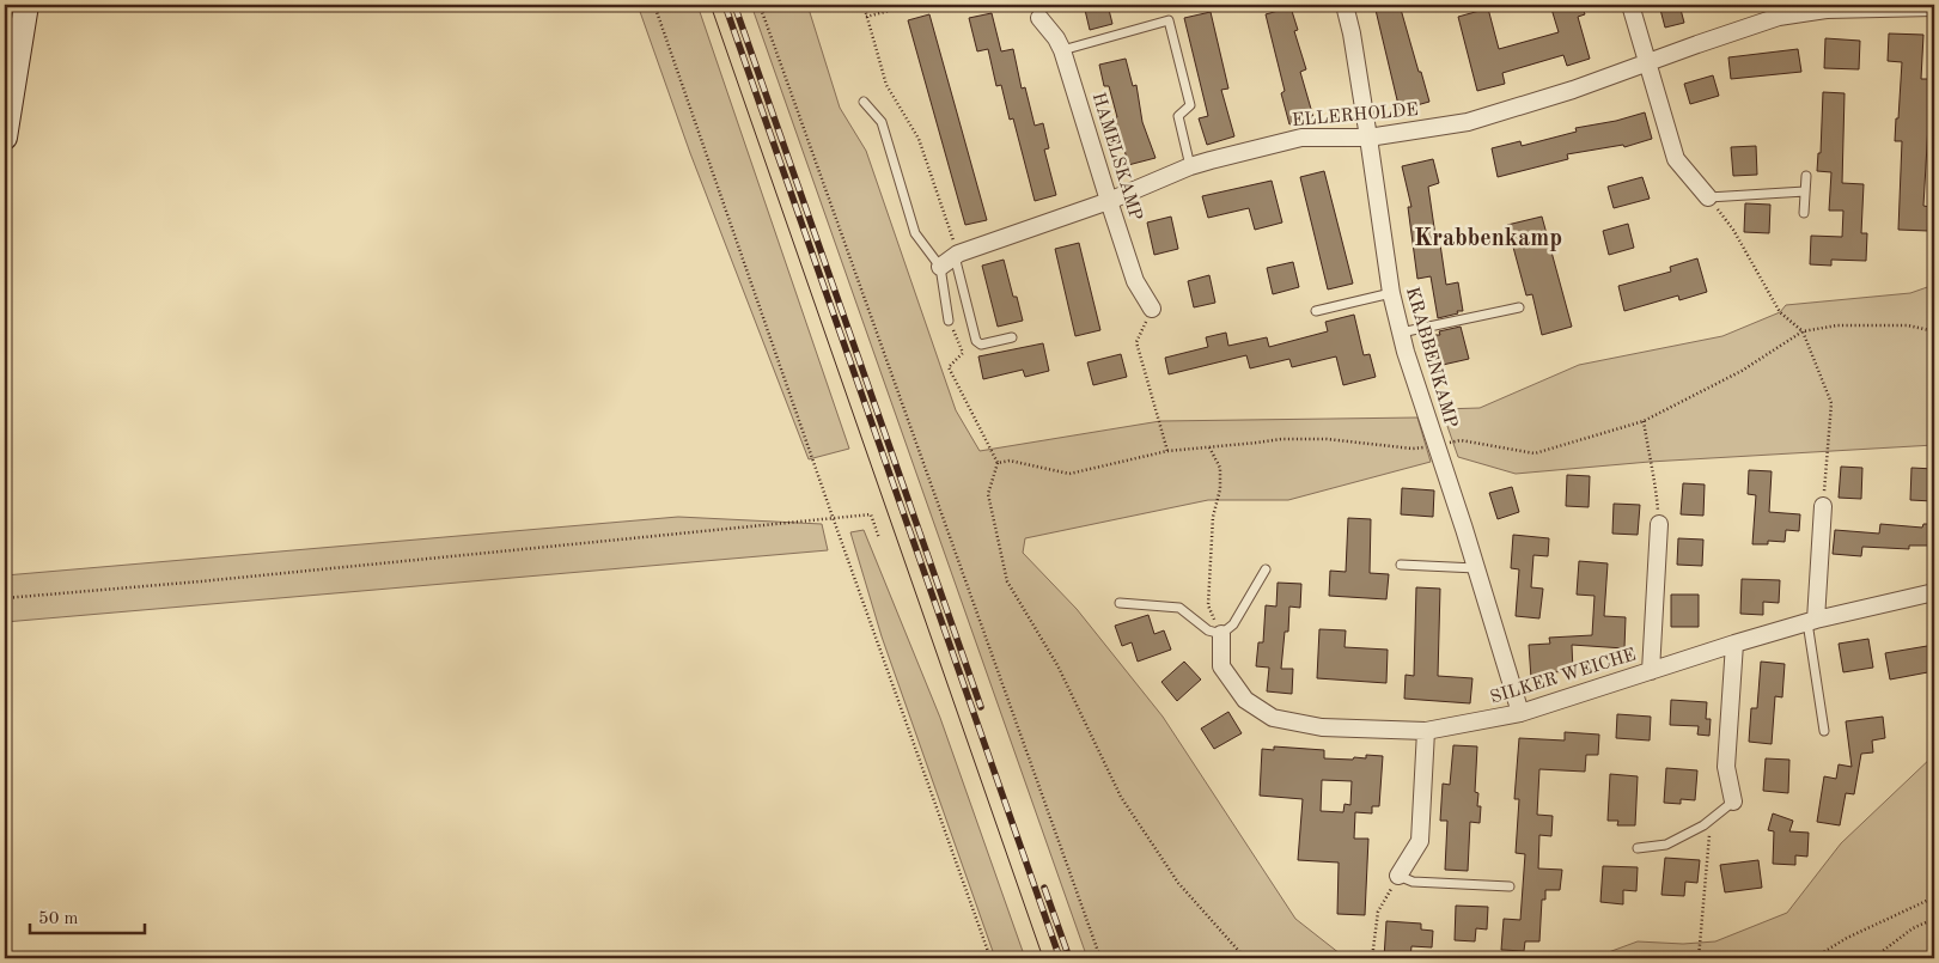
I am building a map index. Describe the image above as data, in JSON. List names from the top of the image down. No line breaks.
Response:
{"streets":{"street":["ELLERHOLDE","HAMELSKAMP","KRABBENKAMP","SILKER WEICHE"]},"crossings":[["ELLERHOLDE","HAMELSKAMP"],["ELLERHOLDE","KRABBENKAMP"],["KRABBENKAMP","SILKER WEICHE"]],"districts":["Krabbenkamp"],"scale_bar":"50 m"}
